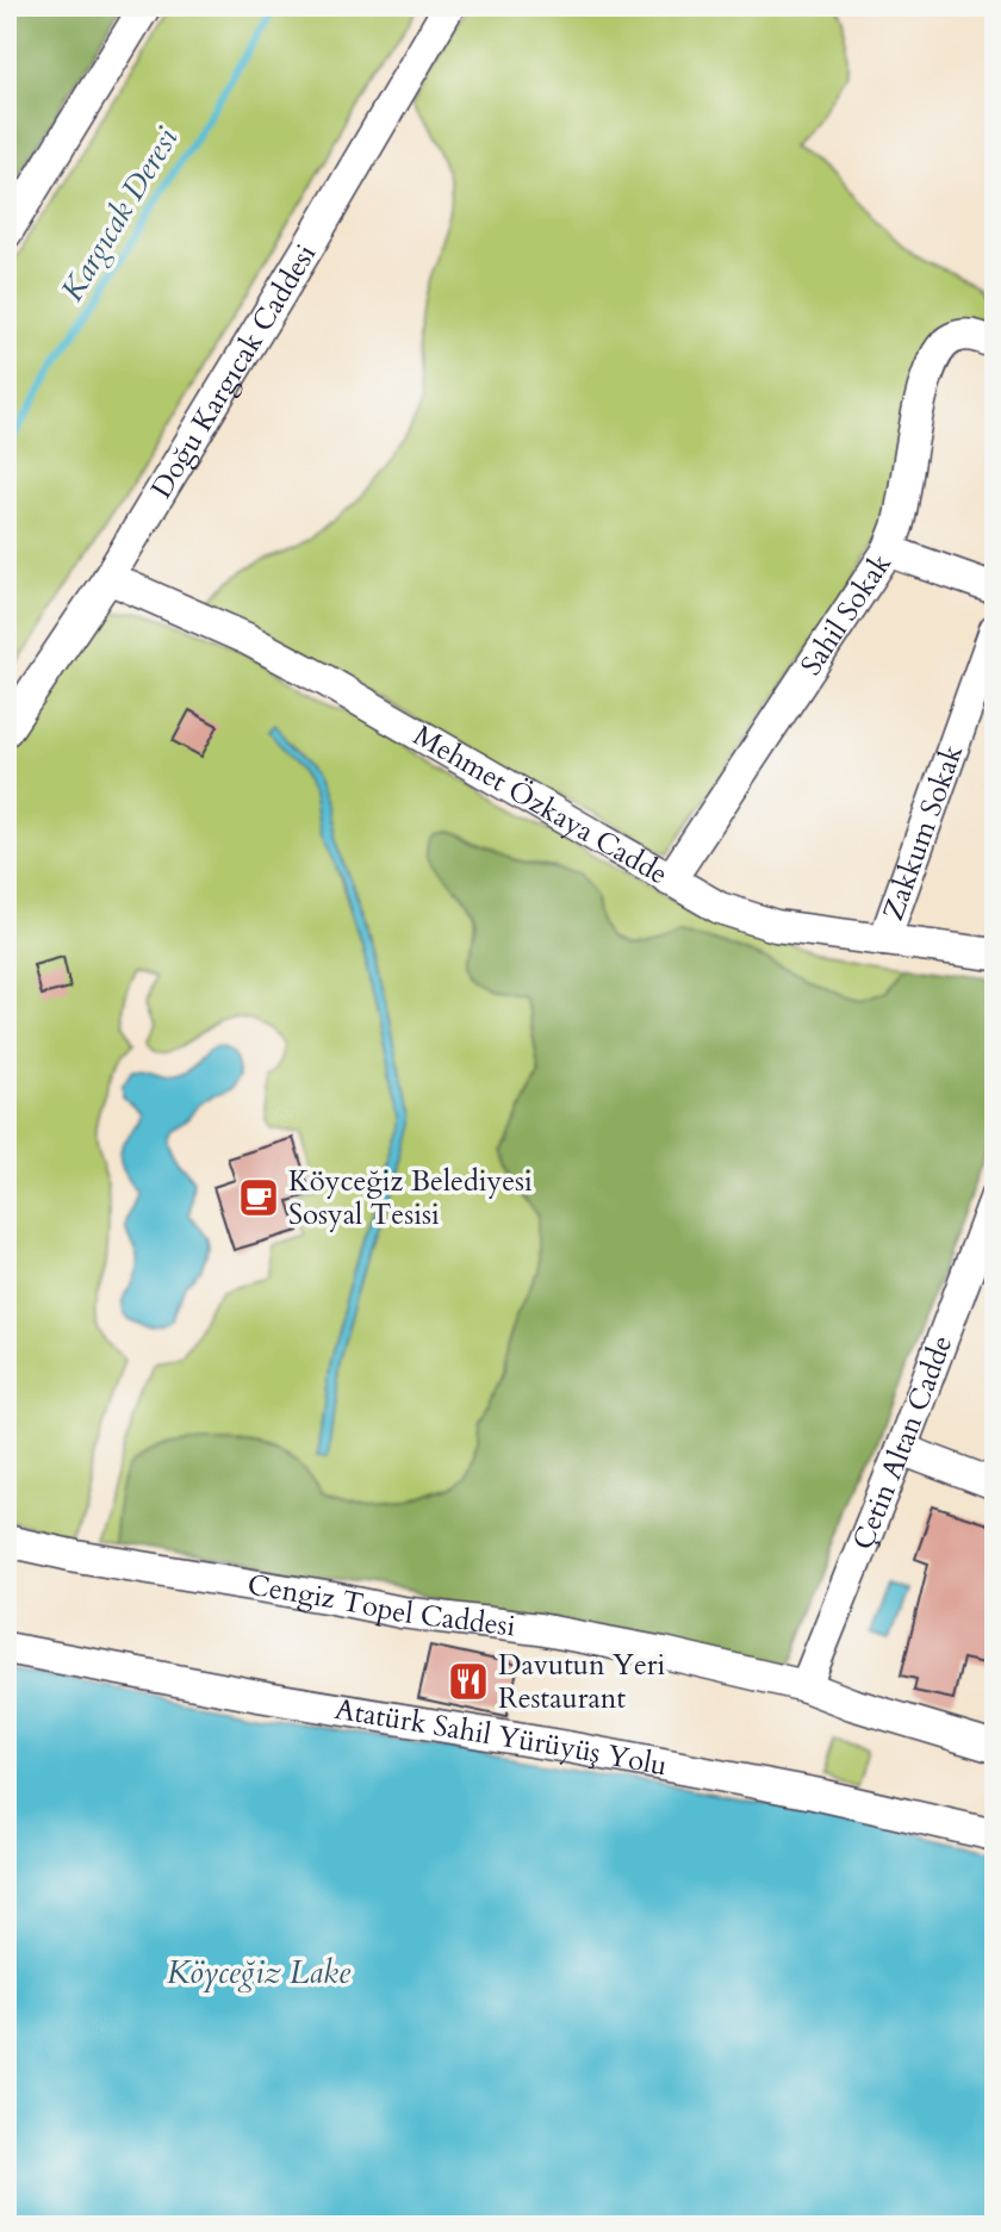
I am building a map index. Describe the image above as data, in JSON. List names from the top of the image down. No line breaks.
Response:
{"streets":{"street":["Doğu Kargıcak Caddesi","Sahil Sokak","Mehmet Özkaya Cadde","Zakkum Sokak","Çetin Altan Cadde","Cengiz Topel Caddesi","Atatürk Sahil Yürüyüş Yolu"]},"crossings":[["Doğu Kargıcak Caddesi","Mehmet Özkaya Cadde"],["Sahil Sokak","Mehmet Özkaya Cadde"],["Mehmet Özkaya Cadde","Zakkum Sokak"],["Çetin Altan Cadde","Cengiz Topel Caddesi"]],"water":["Kargıcak Deresi","Köyceğiz Lake"],"places":{"cafe":["Köyceğiz Belediyesi Sosyal Tesisi"],"restaurant":["Davutun Yeri Restaurant"]}}
